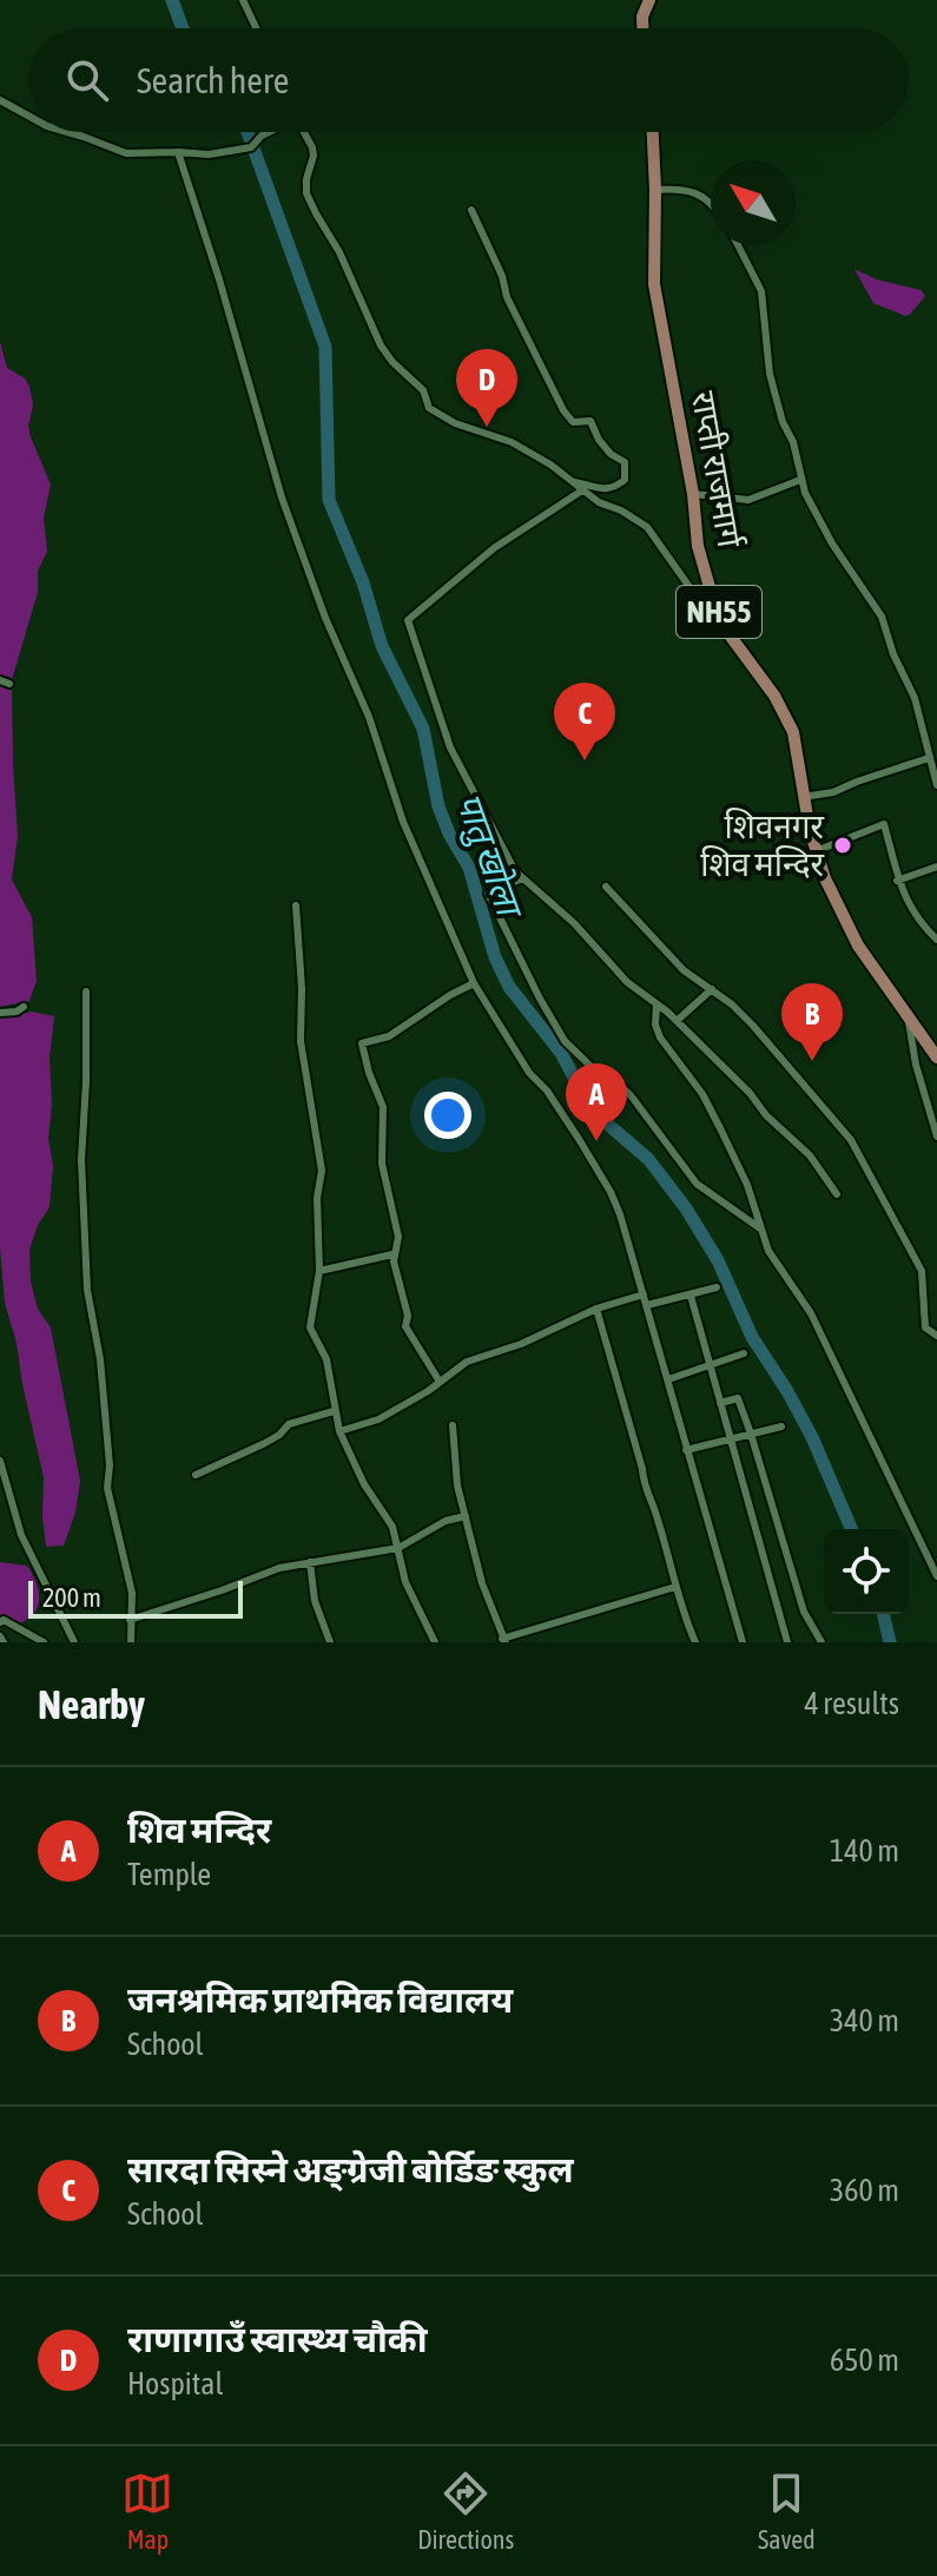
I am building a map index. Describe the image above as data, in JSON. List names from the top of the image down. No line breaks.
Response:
{"streets":{"main road":["राप्ती राजमार्ग","NH55"]},"water":["पातु खोला"],"places":["शिवनगर शिव मन्दिर"],"scale_bar":"200 m","north":"top left","page":{"search":"Search here","pins":["D","C","B","A"],"scale":"200 m","heading":["Nearby","4 results"],"list":[{"mark":"A","name":"शिव मन्दिर","note":"Temple","value":"140 m"},{"mark":"B","name":"जनश्रमिक प्राथमिक विद्यालय","note":"School","value":"340 m"},{"mark":"C","name":"सारदा सिस्ने अङ्ग्रेजी बोर्डिङ स्कुल","note":"School","value":"360 m"},{"mark":"D","name":"राणागाउँ स्वास्थ्य चौकी","note":"Hospital","value":"650 m"}],"nav":["Map","Directions","Saved"]}}
